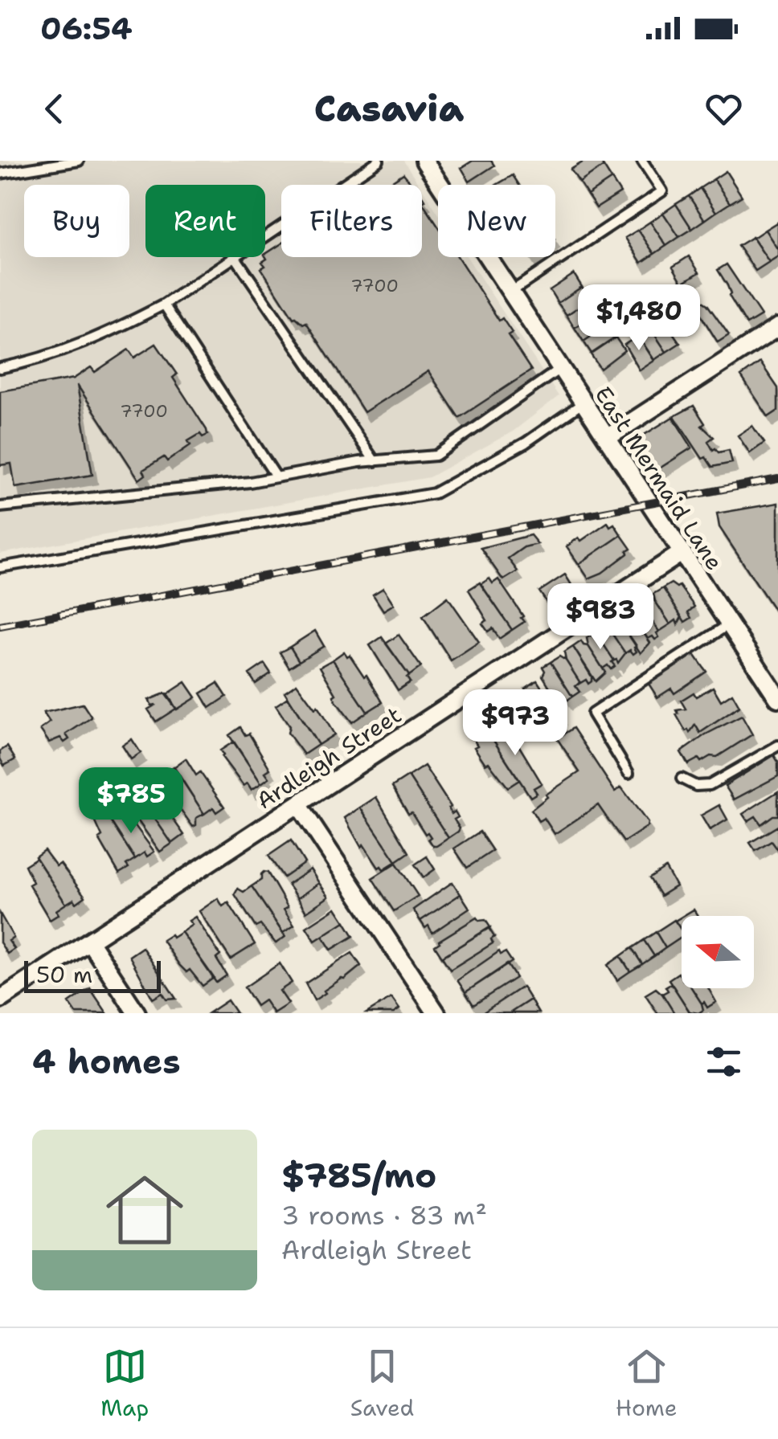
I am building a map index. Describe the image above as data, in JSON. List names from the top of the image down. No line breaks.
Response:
{"streets":{"street":["East Mermaid Lane","Ardleigh Street"]},"crossings":[["East Mermaid Lane","Ardleigh Street"]],"house_numbers":["7700","7700"],"scale_bar":"50 m","north":"left","page":{"status":"06:54","header":"Casavia","chip":["Buy","Rent","Filters","New"],"price":["$1,480","$983","$973","$785"],"scale":"50 m","heading":"4 homes","list":[{"name":"$785/mo","note":"3 rooms · 83 m² · Ardleigh Street"}],"tabs":["Map","Saved","Home"]}}
